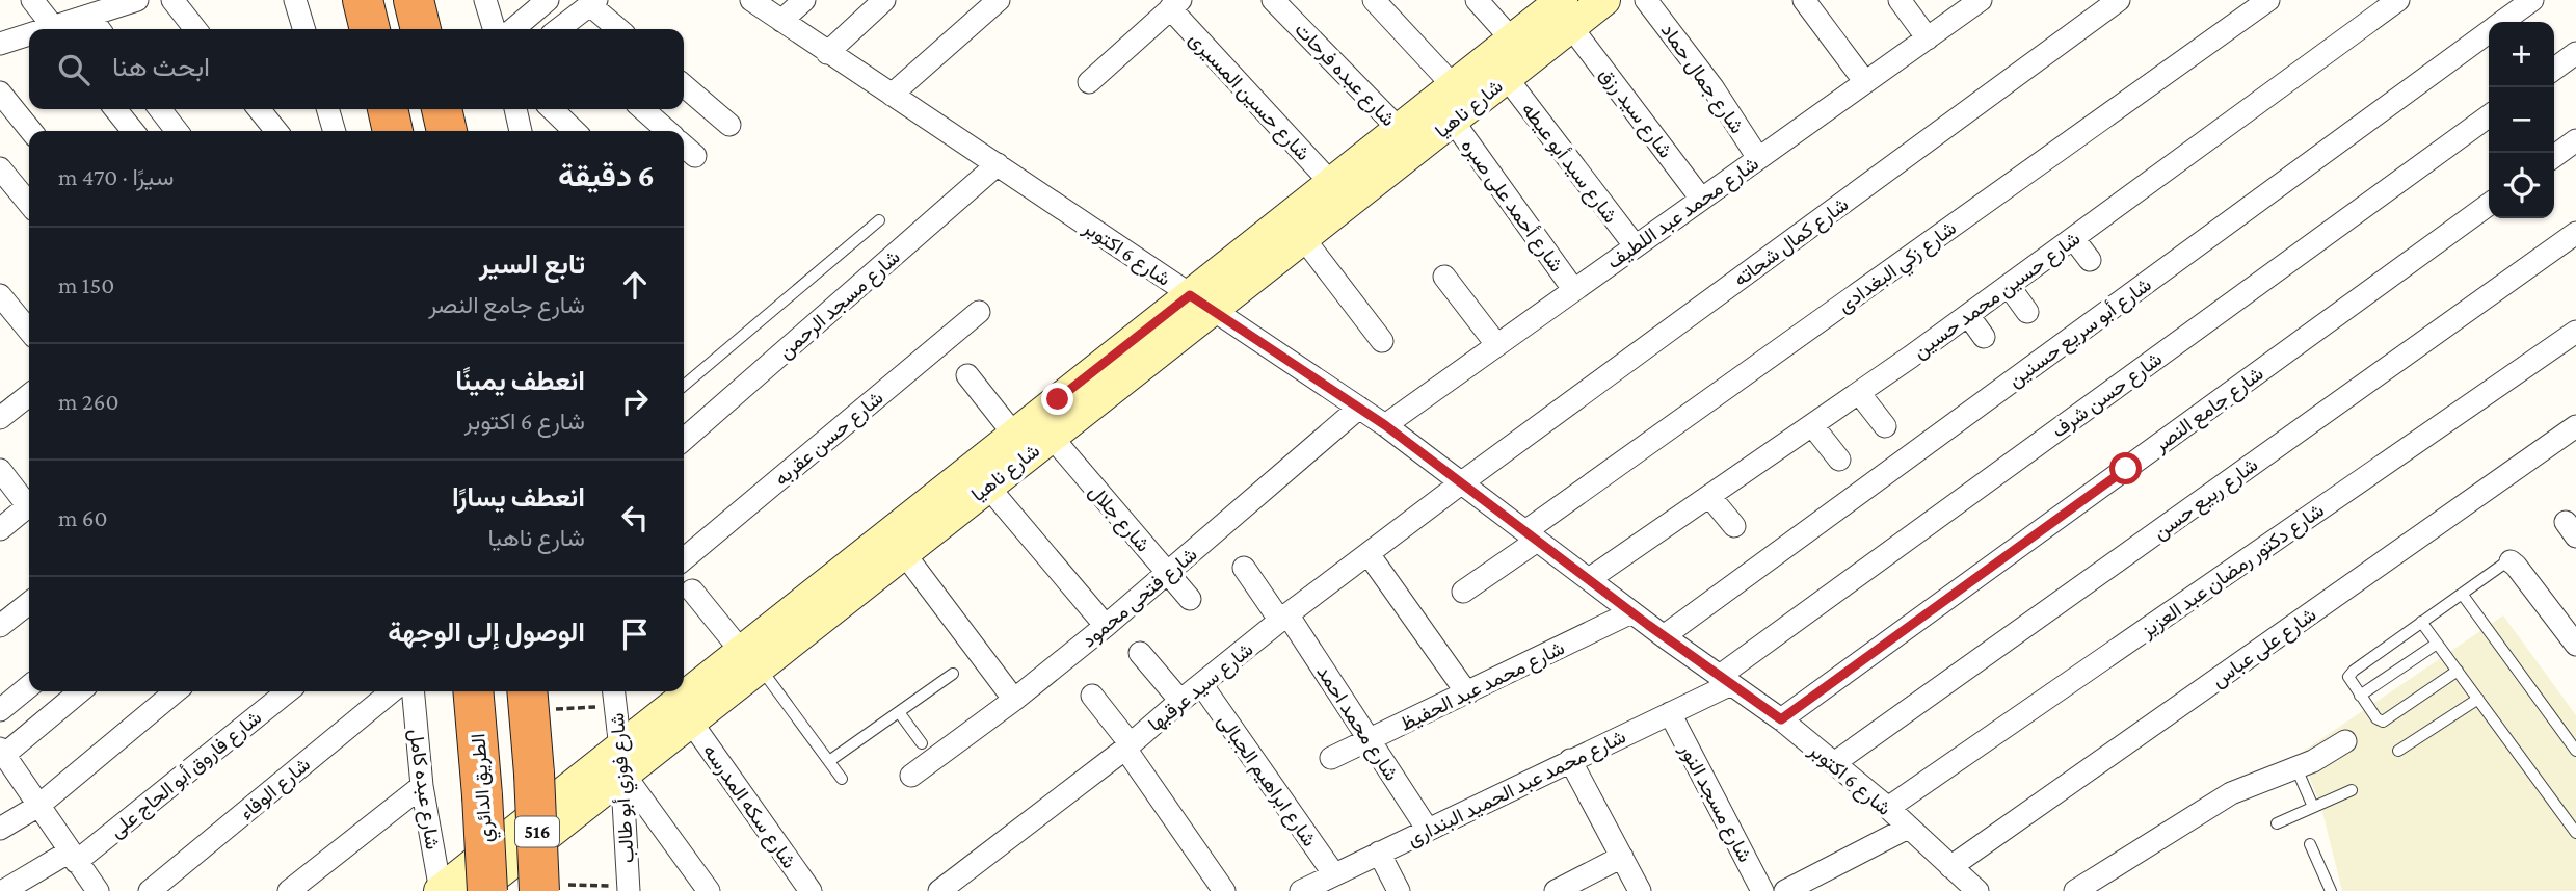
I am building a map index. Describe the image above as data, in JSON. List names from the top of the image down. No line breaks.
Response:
{"streets":{"highway":["الطريق الدائري","516"],"main road":["شارع ناهيا"],"street":["شارع عبده فرحات","شارع جمال حماد","شارع حسين المسيرى","شارع سيد رزق","شارع سيد أبو عيطه","شارع أحمد على صبره","شارع محمد عبد اللطيف","شارع كمال شحاته","شارع 6 اكتوبر","شارع زكي البغدادى","شارع حسين محمد حسين","شارع مسجد الرحمن","شارع أبو سريع حسنين","شارع حسن شرف","شارع جامع النصر","شارع حسن عقربه","شارع ربيع حسن","شارع جلال","شارع دكتور رمضان عبد العزيز","شارع فتحى محمود","شارع على عباس","شارع محمد عبد الحفيظ","شارع سيد عرقبها","شارع محمد احمد","شارع فاروق أبو الحاج على","شارع ابراهيم الجبالى","شارع محمد عبد الحميد البندارى","شارع الوفاء","شارع فوزي أبو طالب","شارع عبده كامل","شارع مسجد النور","شارع سكه المدرسه"]},"crossings":[["شارع عبده فرحات","شارع ناهيا"],["شارع جمال حماد","شارع محمد عبد اللطيف"],["شارع حسين المسيرى","شارع ناهيا"],["شارع ناهيا","شارع سيد رزق"],["شارع ناهيا","شارع سيد أبو عيطه"],["شارع ناهيا","شارع أحمد على صبره"],["شارع ناهيا","شارع 6 اكتوبر"],["شارع ناهيا","شارع جلال"],["شارع ناهيا","شارع فوزي أبو طالب"],["شارع ناهيا","شارع عبده كامل"],["شارع ناهيا","شارع سكه المدرسه"],["شارع سيد رزق","شارع محمد عبد اللطيف"],["شارع سيد أبو عيطه","شارع محمد عبد اللطيف"],["شارع أحمد على صبره","شارع محمد عبد اللطيف"],["شارع محمد عبد اللطيف","شارع 6 اكتوبر"],["شارع كمال شحاته","شارع 6 اكتوبر"],["شارع كمال شحاته","شارع سيد عرقبها"],["شارع 6 اكتوبر","شارع زكي البغدادى"],["شارع 6 اكتوبر","شارع حسين محمد حسين"],["شارع 6 اكتوبر","شارع مسجد الرحمن"],["شارع 6 اكتوبر","شارع أبو سريع حسنين"],["شارع 6 اكتوبر","شارع حسن شرف"],["شارع 6 اكتوبر","شارع جامع النصر"],["شارع 6 اكتوبر","شارع ربيع حسن"],["شارع 6 اكتوبر","شارع دكتور رمضان عبد العزيز"],["شارع 6 اكتوبر","شارع فتحى محمود"],["شارع 6 اكتوبر","شارع على عباس"],["شارع 6 اكتوبر","شارع محمد عبد الحفيظ"],["شارع 6 اكتوبر","شارع سيد عرقبها"],["شارع 6 اكتوبر","شارع محمد عبد الحميد البندارى"],["شارع حسن شرف","شارع محمد عبد الحميد البندارى"],["شارع جلال","شارع فتحى محمود"],["شارع محمد عبد الحفيظ","شارع محمد احمد"],["شارع سيد عرقبها","شارع محمد احمد"],["شارع سيد عرقبها","شارع ابراهيم الجبالى"],["شارع محمد احمد","شارع محمد عبد الحميد البندارى"],["شارع ابراهيم الجبالى","شارع محمد عبد الحميد البندارى"],["شارع محمد عبد الحميد البندارى","شارع مسجد النور"]],"page":{"map_buttons":["+","−"],"search":"ابحث هنا","heading":["6 دقيقة","سيرًا · 470 m"],"list":[["تابع السير","شارع جامع النصر","150 m"],["انعطف يمينًا","شارع 6 اكتوبر","260 m"],["انعطف يسارًا","شارع ناهيا","60 m"],"الوصول إلى الوجهة"]}}
